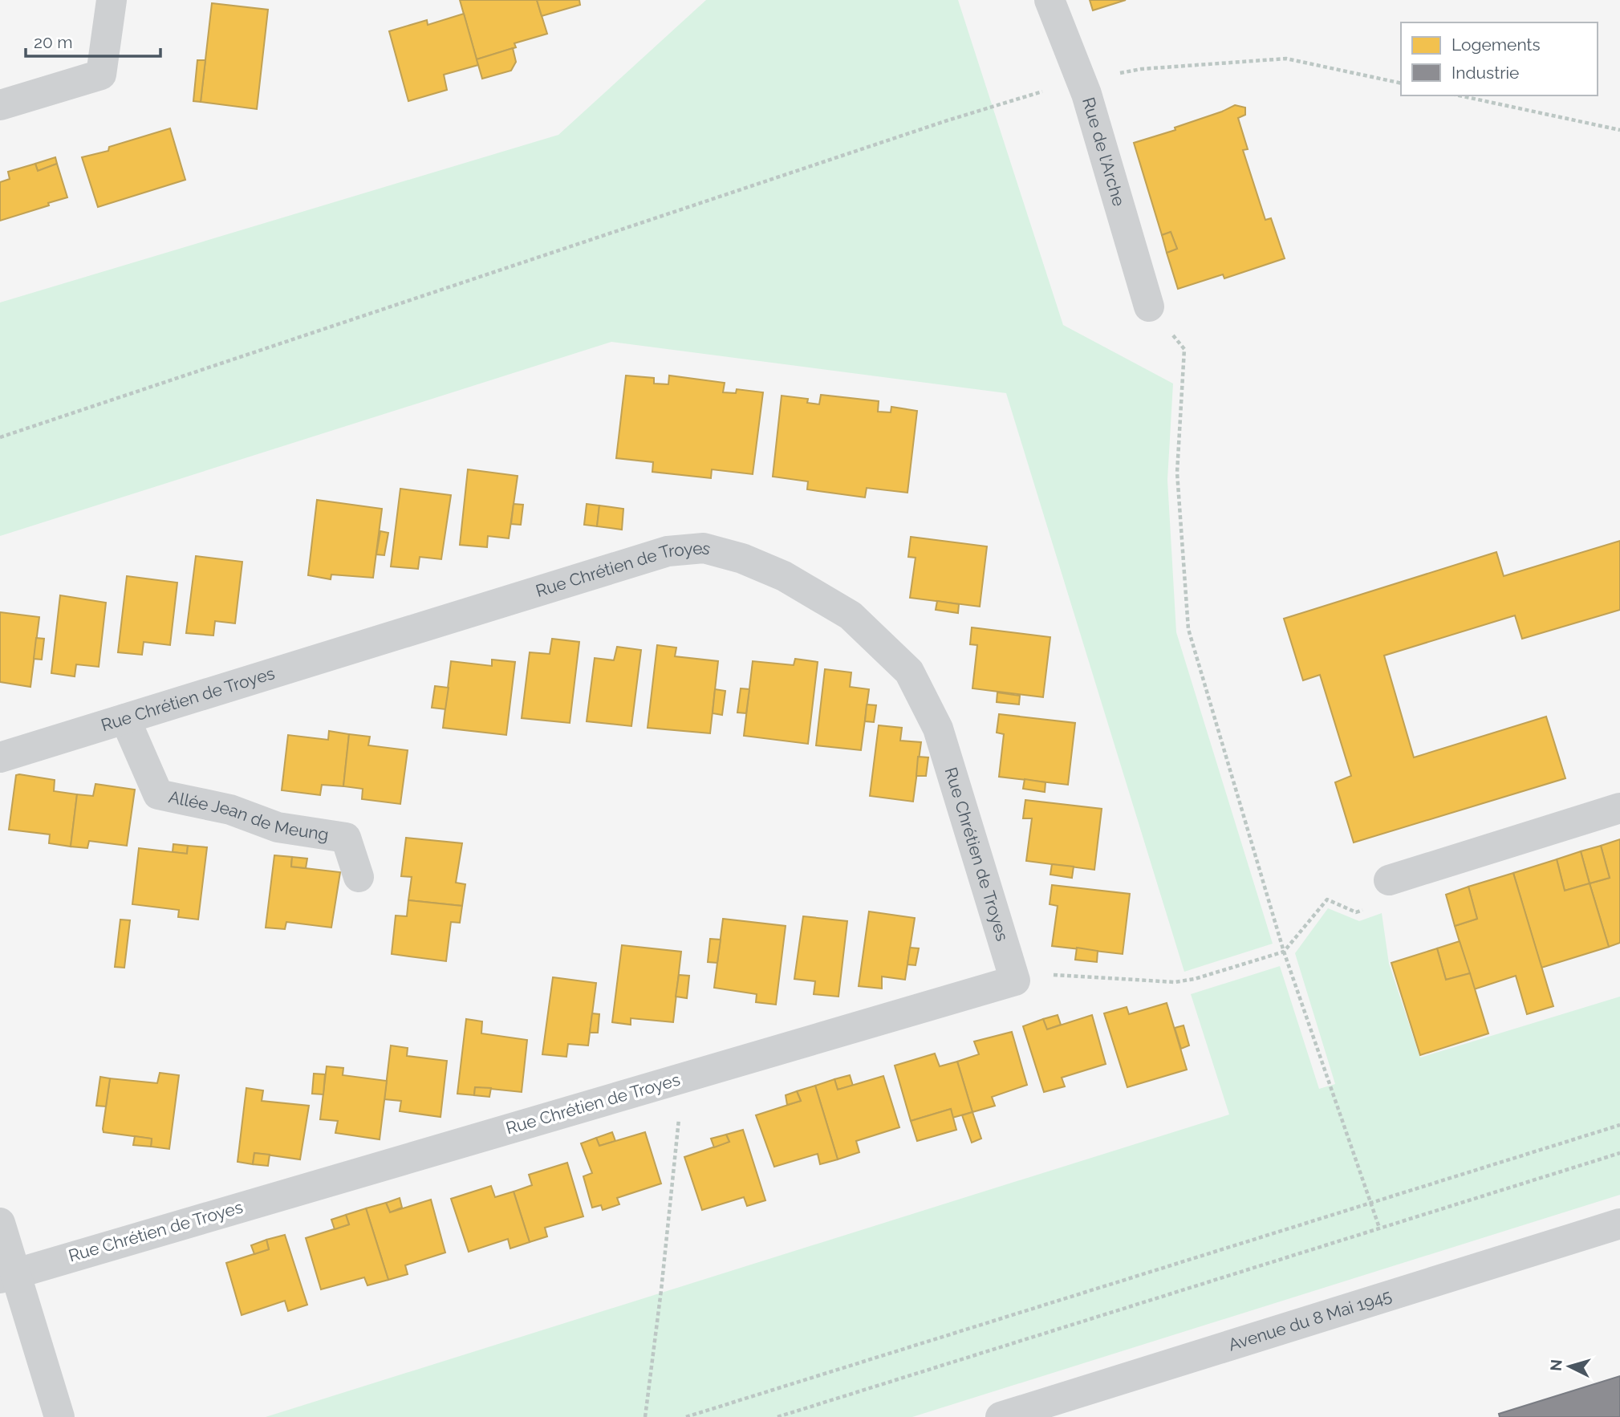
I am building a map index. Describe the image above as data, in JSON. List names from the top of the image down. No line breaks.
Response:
{"streets":{"street":["Rue de l'Arche","Rue Chrétien de Troyes","Allée Jean de Meung","Avenue du 8 Mai 1945"]},"crossings":[["Rue Chrétien de Troyes","Allée Jean de Meung"]],"legend":["Logements","Industrie"],"scale_bar":"20 m","north":"left"}
